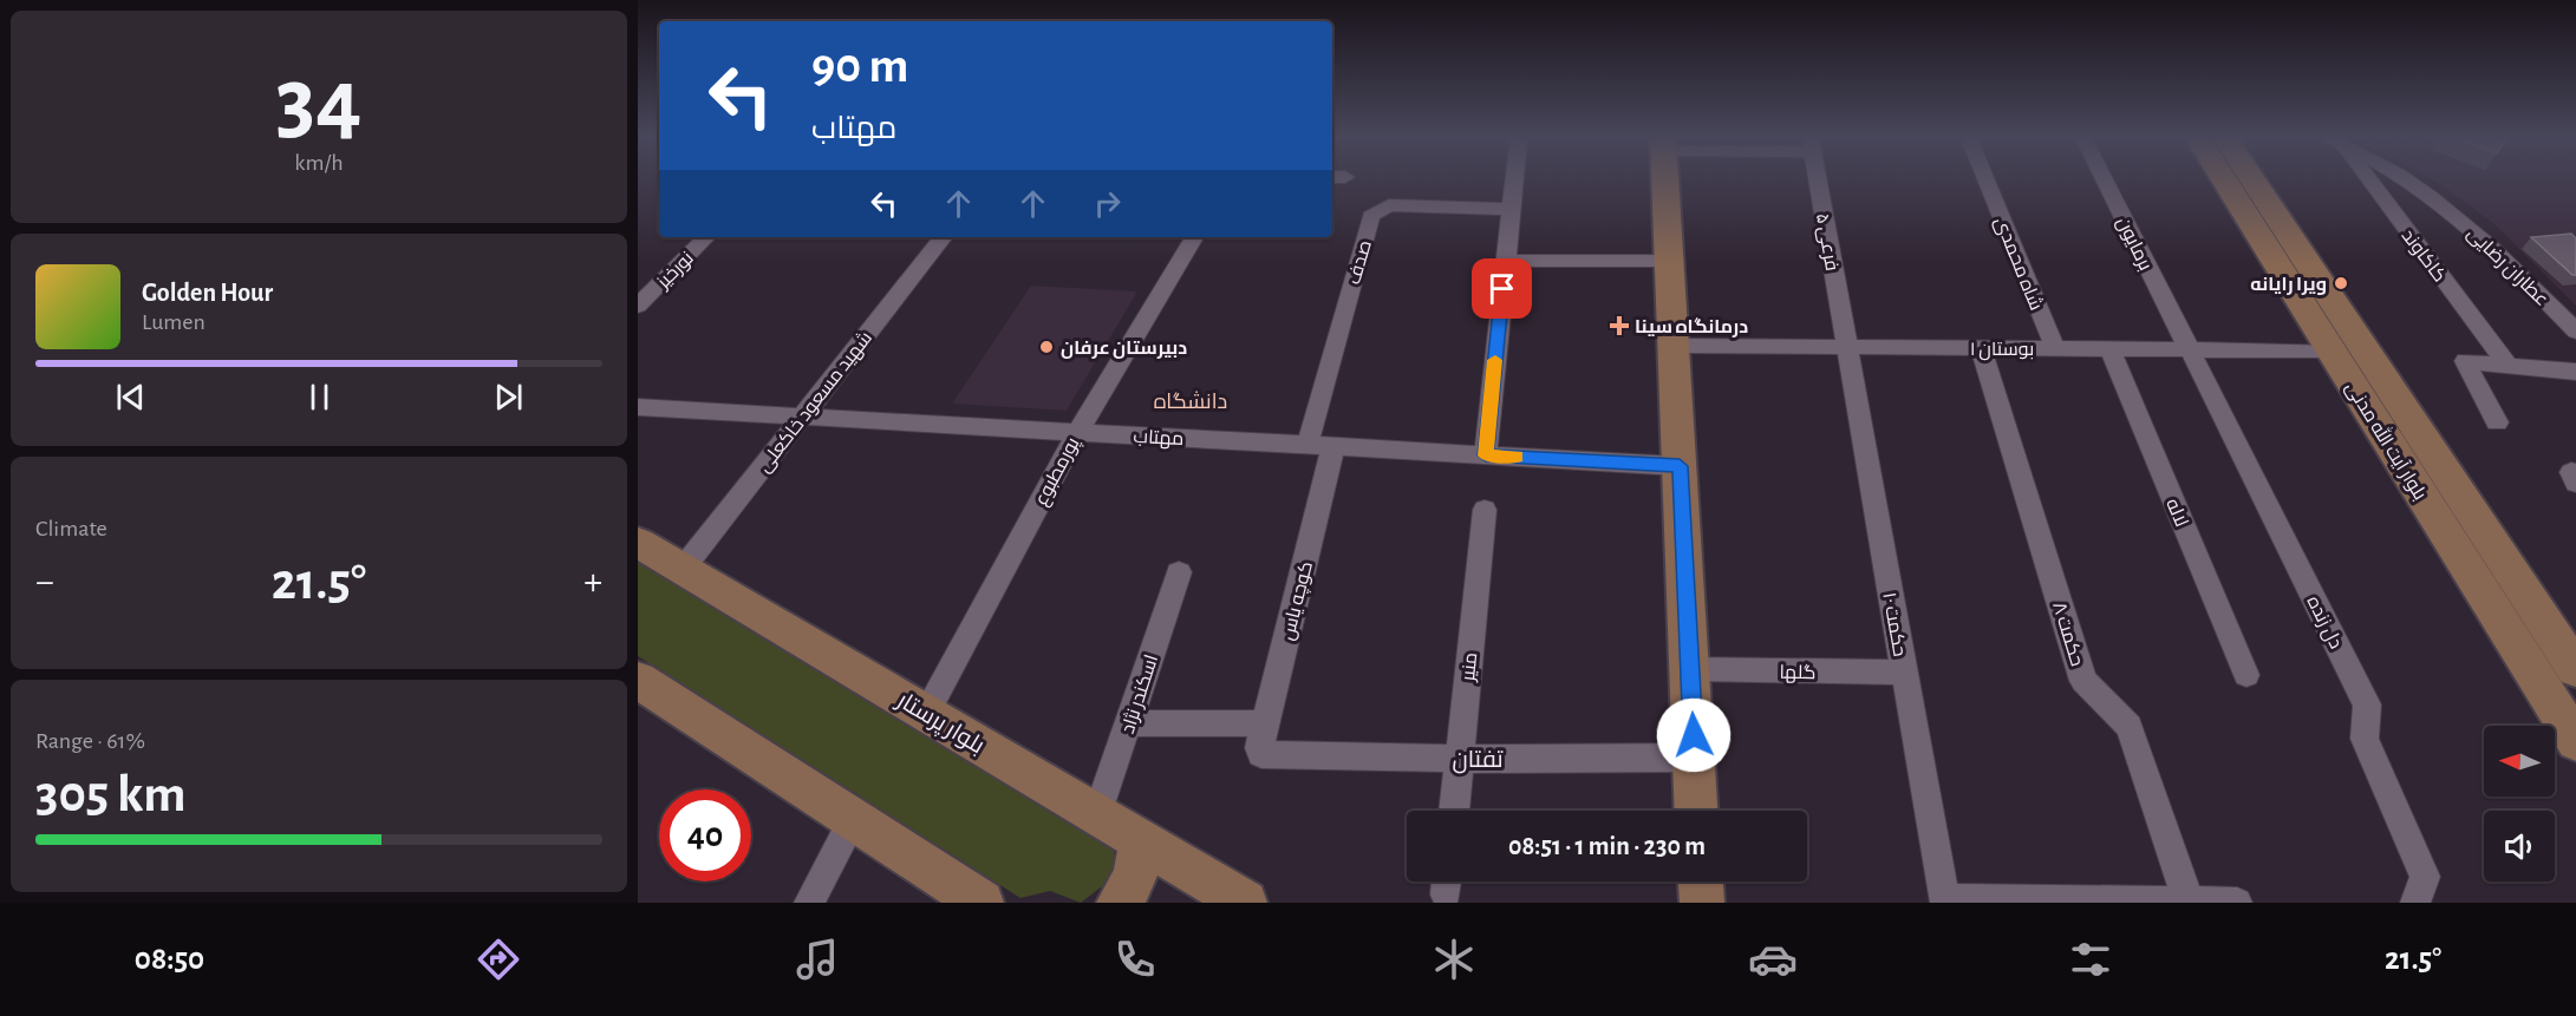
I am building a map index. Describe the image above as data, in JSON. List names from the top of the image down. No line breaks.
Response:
{"streets":{"street":["فرعی ۵","برمایون","کاکاوند","صدف","شاه محمدی","عطاران رضایی","نورخیز","بوستان ۱","شهید مسعود خاکعلی","مهتاب","بلوار آیت الله مدنی","پورمطبوع","لاله","کوچه یاس","دل زنده","حکمت ۱۰","حکمت ۸","منیر","گلها","اسکندر نژاد","بلوار پرستار","تفتان"]},"crossings":[["فرعی ۵","بوستان ۱"],["فرعی ۵","حکمت ۱۰"],["برمایون","بوستان ۱"],["برمایون","دل زنده"],["صدف","مهتاب"],["شاه محمدی","بوستان ۱"],["بوستان ۱","بلوار آیت الله مدنی"],["بوستان ۱","لاله"],["بوستان ۱","دل زنده"],["بوستان ۱","حکمت ۱۰"],["بوستان ۱","حکمت ۸"],["شهید مسعود خاکعلی","مهتاب"],["شهید مسعود خاکعلی","بلوار پرستار"],["مهتاب","پورمطبوع"],["مهتاب","کوچه یاس"],["پورمطبوع","بلوار پرستار"],["کوچه یاس","تفتان"],["حکمت ۱۰","گلها"],["منیر","تفتان"],["اسکندر نژاد","بلوار پرستار"]],"districts":["دانشگاه"],"places":{"other":["ویرا رایانه","دبیرستان عرفان"],"health":["درمانگاه سینا"]},"north":"left","page":{"tile":[["34","km/h"],"Climate",["Range · 61%","305 km"]],"turn":["90 m","مهتاب"],"song":["Golden Hour","Lumen"],"heat":["−","21.5°","+"],"limit":"40","trip":"08:51 · 1 min · 230 m","tabs":["08:50","21.5°"]}}
